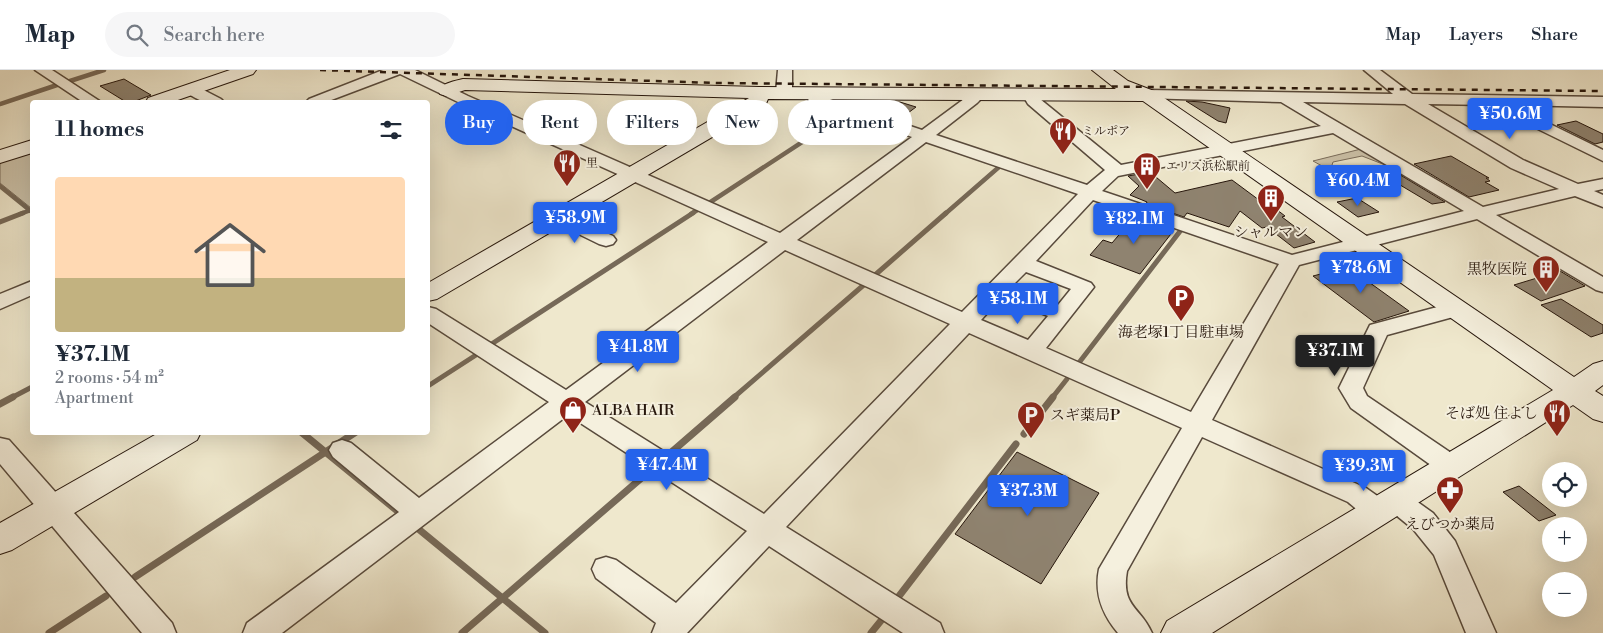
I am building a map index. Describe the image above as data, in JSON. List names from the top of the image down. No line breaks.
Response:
{"places":{"restaurant":["ミルポア","里","そば処 住よし"],"building":["エリス浜松駅前","シャルマン","黒牧医院"],"parking":["海老塚1丁目駐車場","スギ薬局P"],"shop":["ALBA HAIR"],"pharmacy":["えびつか薬局"]},"page":{"header":"Map","search":"Search here","nav":["Map","Layers","Share"],"price":["¥50.6M","¥60.4M","¥58.9M","¥82.1M","¥78.6M","¥58.1M","¥41.8M","¥37.1M","¥47.4M","¥39.3M","¥37.3M"],"chip":["Buy","Rent","Filters","New","Apartment"],"heading":"11 homes","list":[{"name":"¥37.1M","note":"2 rooms · 54 m² · Apartment"}],"map_buttons":["+","−"]}}
